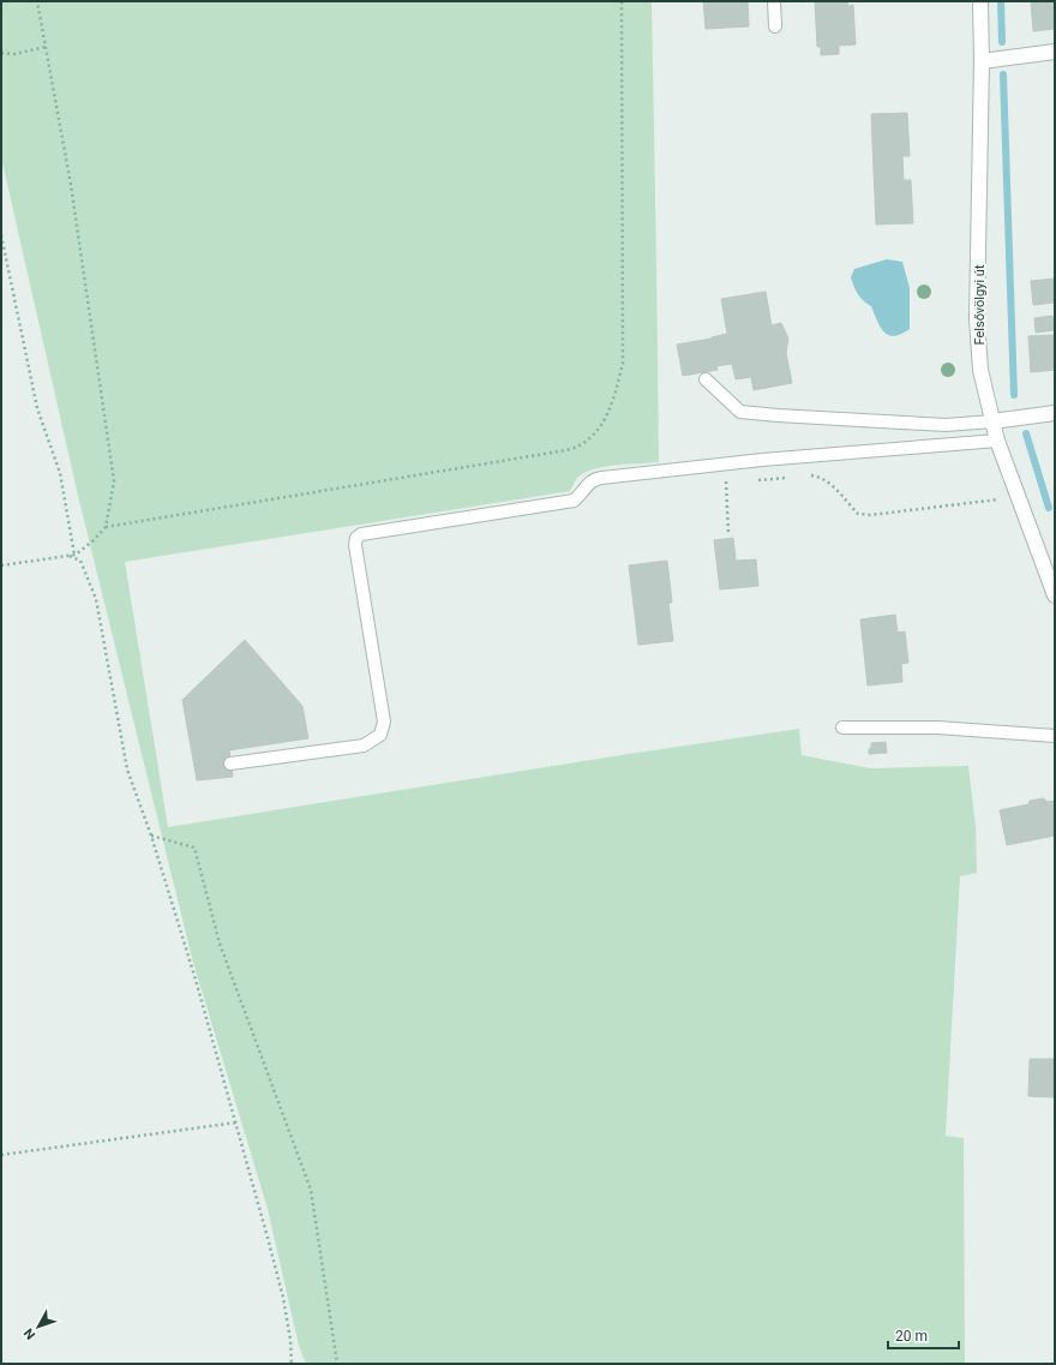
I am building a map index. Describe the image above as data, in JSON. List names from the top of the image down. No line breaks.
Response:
{"streets":{"street":["Felsővölgyi út"]},"scale_bar":"20 m","north":"bottom left"}
